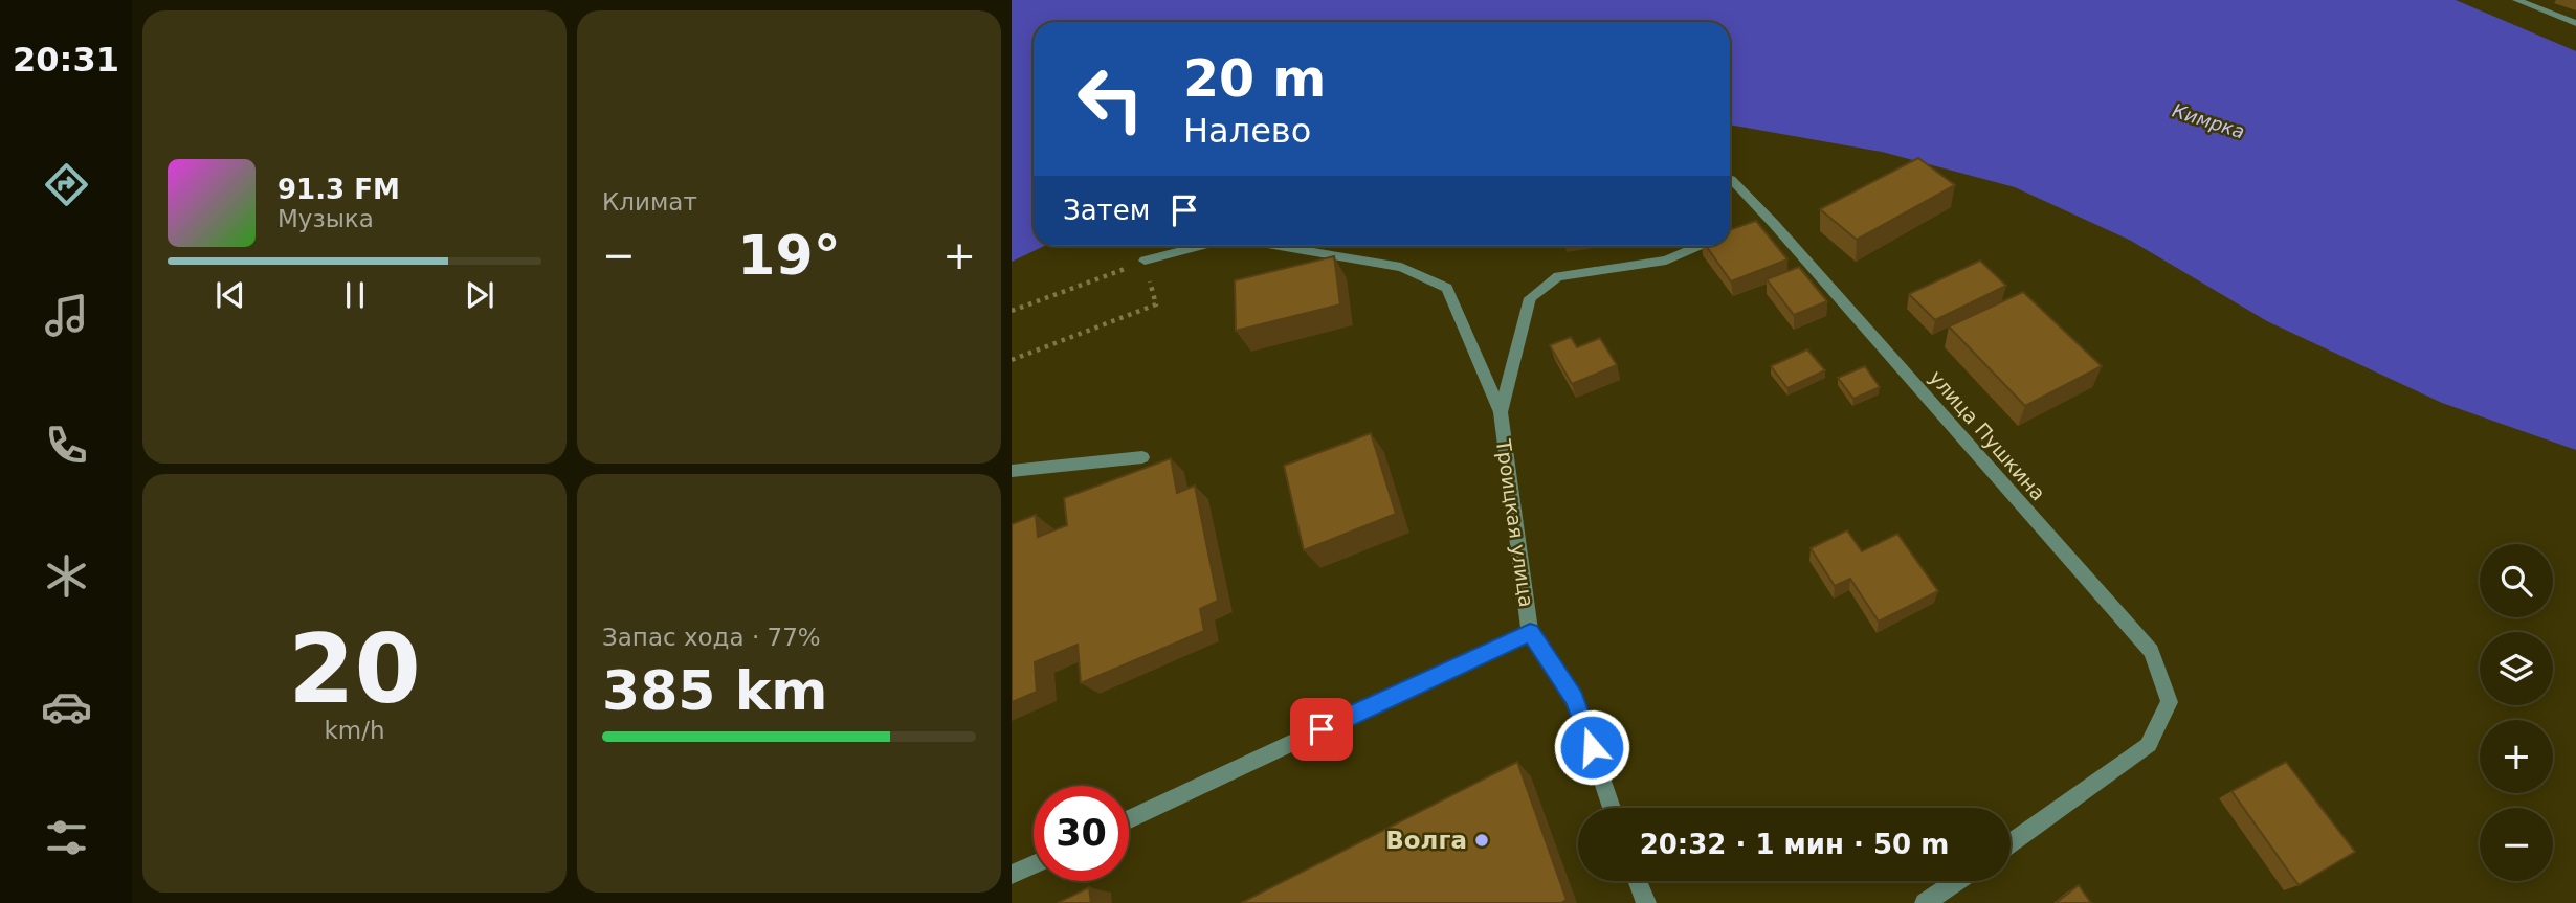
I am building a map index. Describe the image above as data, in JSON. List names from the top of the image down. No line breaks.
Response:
{"streets":{"street":["улица Пушкина","Троицкая улица"]},"water":["Кимрка"],"places":["Волга"],"page":{"tabs":"20:31","tile":["Климат",["20","km/h"],["Запас хода · 77%","385 km"]],"turn":["20 m","Налево"],"song":["91.3 FM","Музыка"],"then":"Затем","heat":["−","19°","+"],"map_buttons":["+","−"],"limit":"30","trip":"20:32 · 1 мин · 50 m"}}
